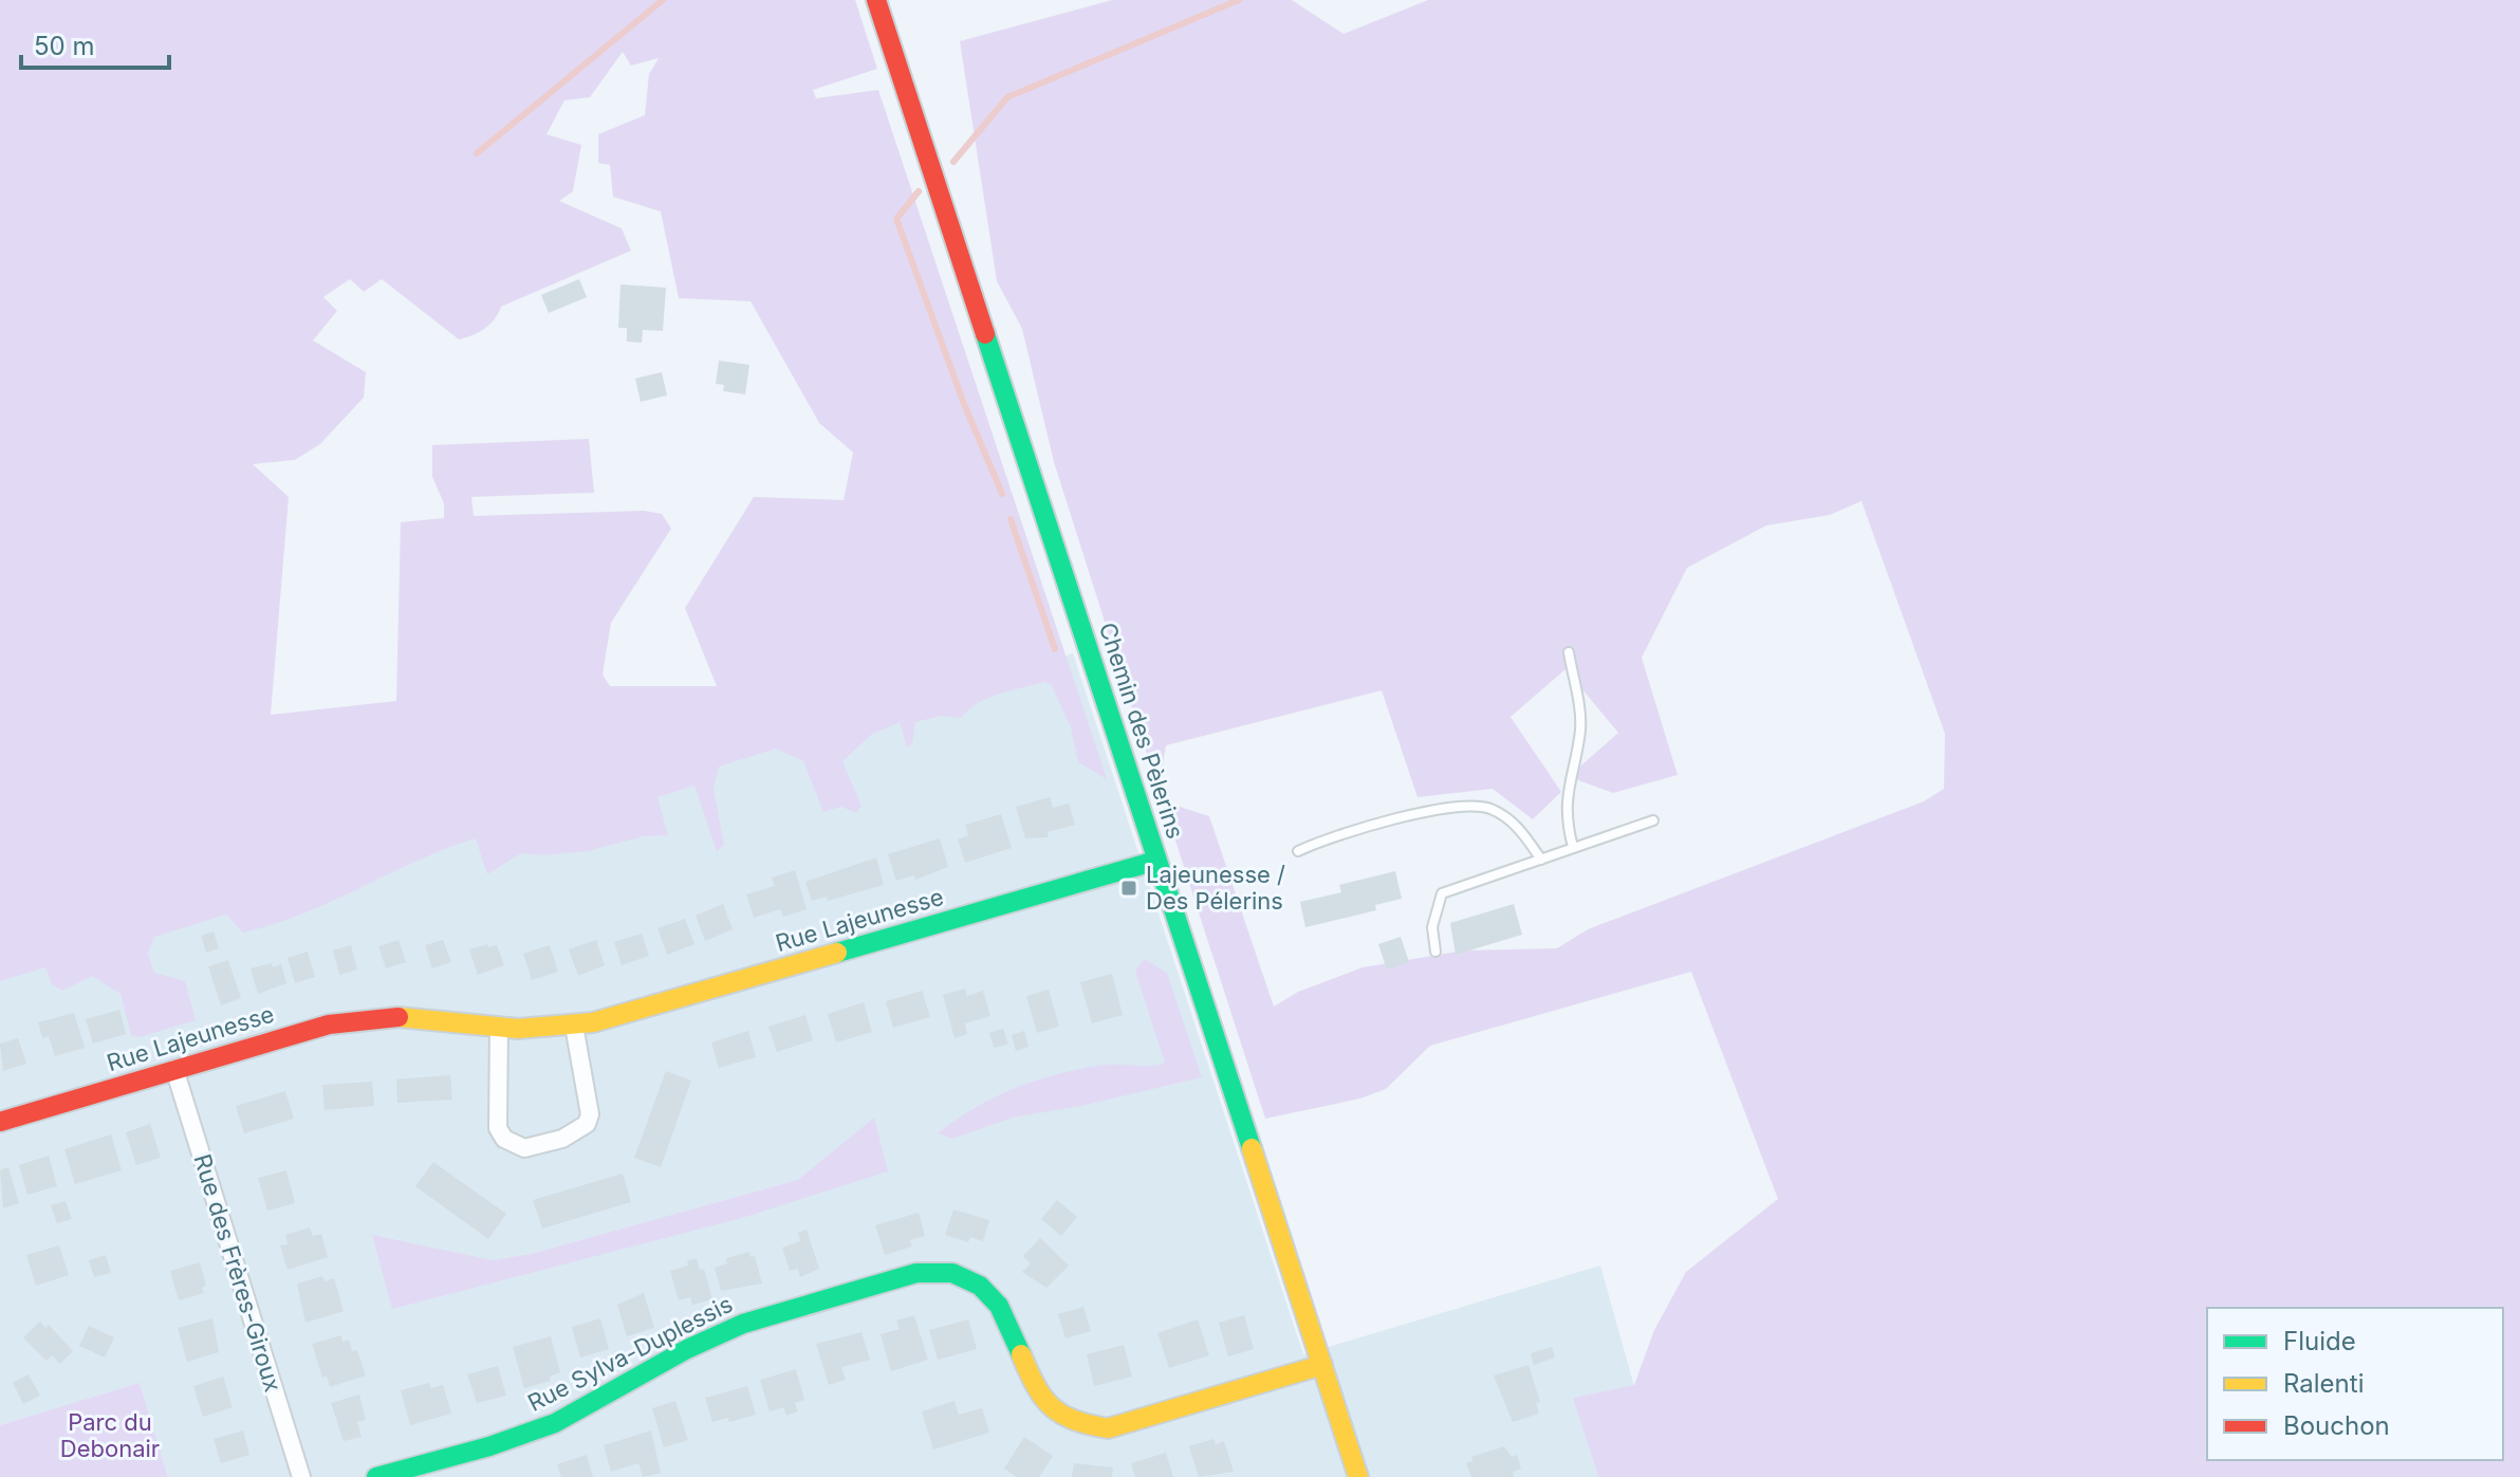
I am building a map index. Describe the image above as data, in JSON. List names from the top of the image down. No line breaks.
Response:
{"streets":{"street":["Chemin des Pèlerins","Rue Lajeunesse","Rue des Frères-Giroux","Rue Sylva-Duplessis"]},"crossings":[["Chemin des Pèlerins","Rue Lajeunesse"],["Chemin des Pèlerins","Rue Sylva-Duplessis"],["Rue Lajeunesse","Rue des Frères-Giroux"]],"parks":["Parc du Debonair"],"places":{"transit":["Lajeunesse / Des Pélerins"]},"legend":["Fluide","Ralenti","Bouchon"],"scale_bar":"50 m"}
